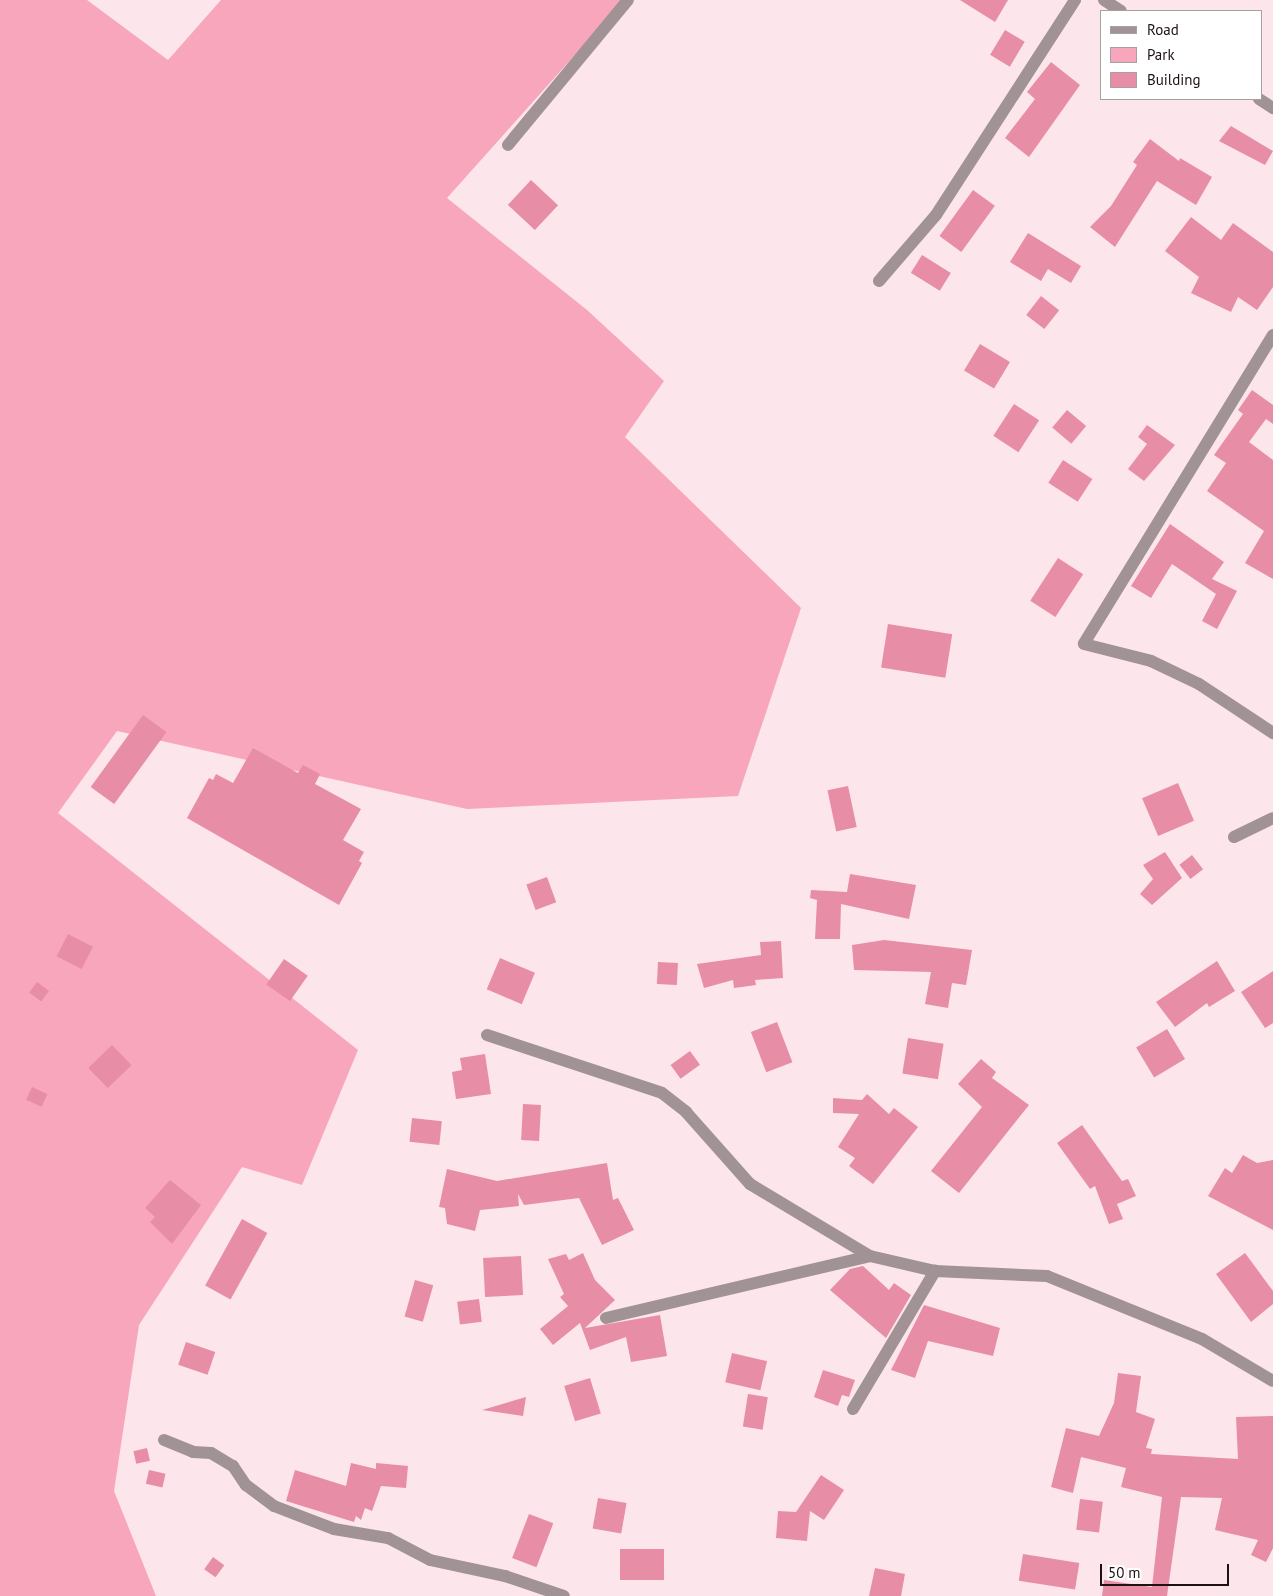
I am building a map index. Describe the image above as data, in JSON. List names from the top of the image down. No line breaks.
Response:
{"legend":["Road","Park","Building"],"scale_bar":"50 m"}
